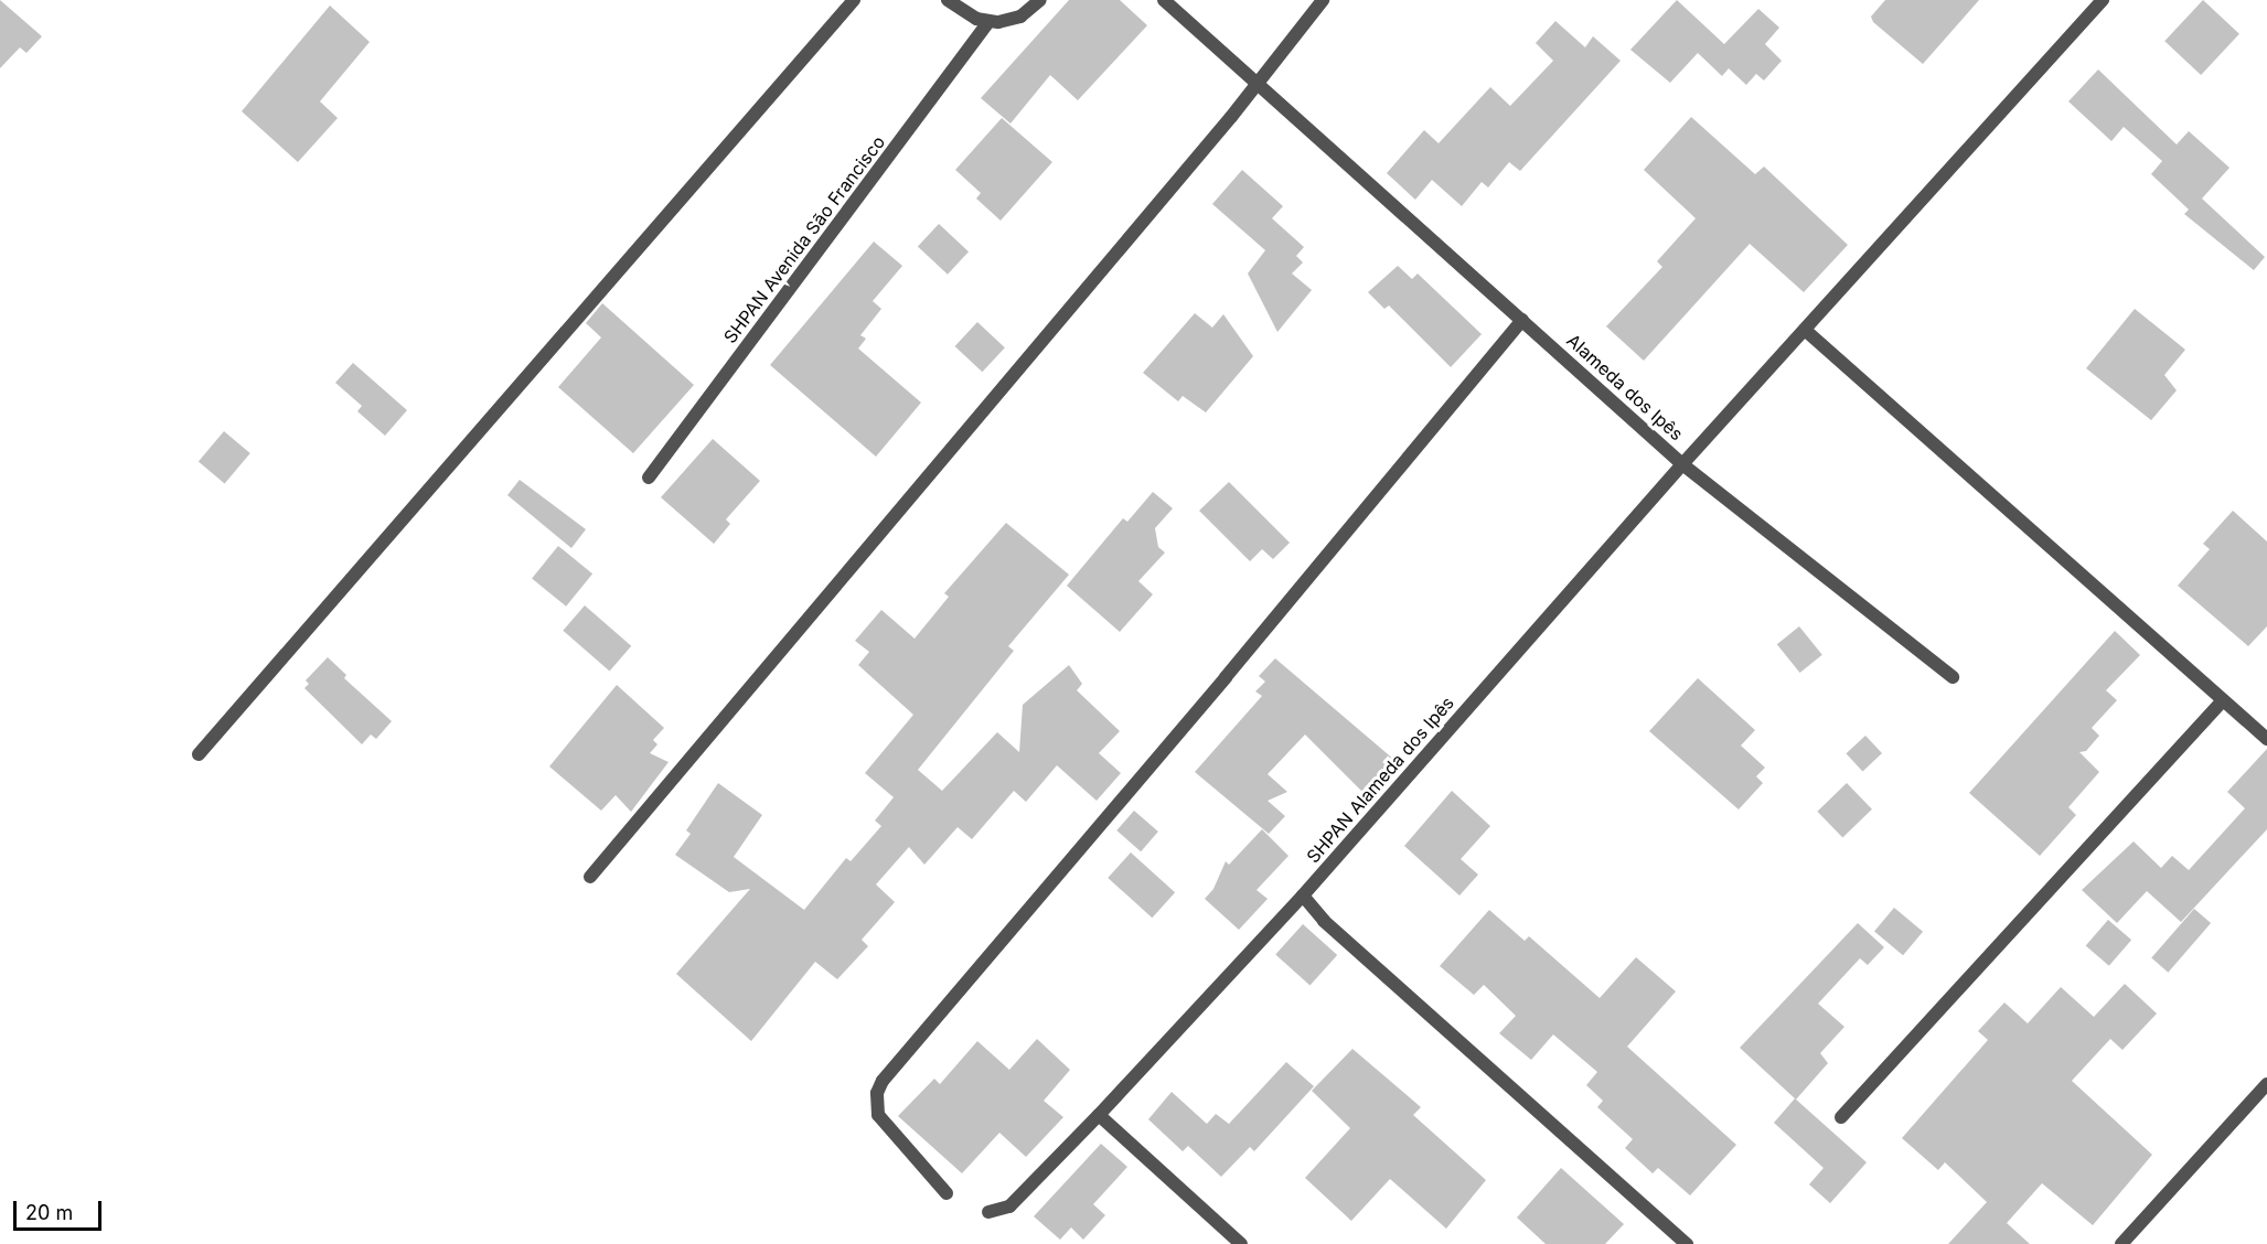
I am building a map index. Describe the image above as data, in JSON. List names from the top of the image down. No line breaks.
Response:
{"streets":{"street":["SHPAN Avenida São Francisco","Alameda dos Ipês","SHPAN Alameda dos Ipês"]},"crossings":[["Alameda dos Ipês","SHPAN Alameda dos Ipês"]],"scale_bar":"20 m"}
